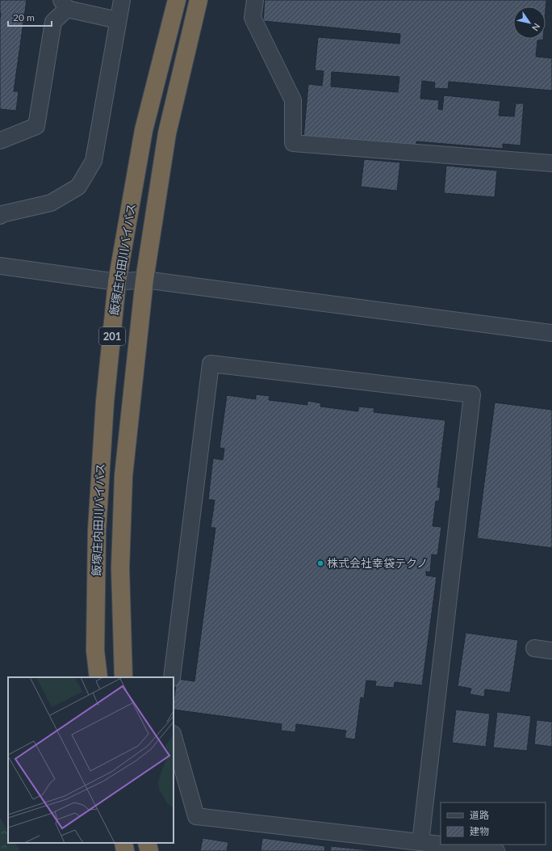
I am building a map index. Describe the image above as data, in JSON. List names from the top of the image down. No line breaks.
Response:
{"streets":{"highway":["飯塚庄内田川バイパス","201"]},"places":["株式会社幸袋テクノ"],"legend":["道路","建物"],"scale_bar":"20 m","north":"bottom right"}
